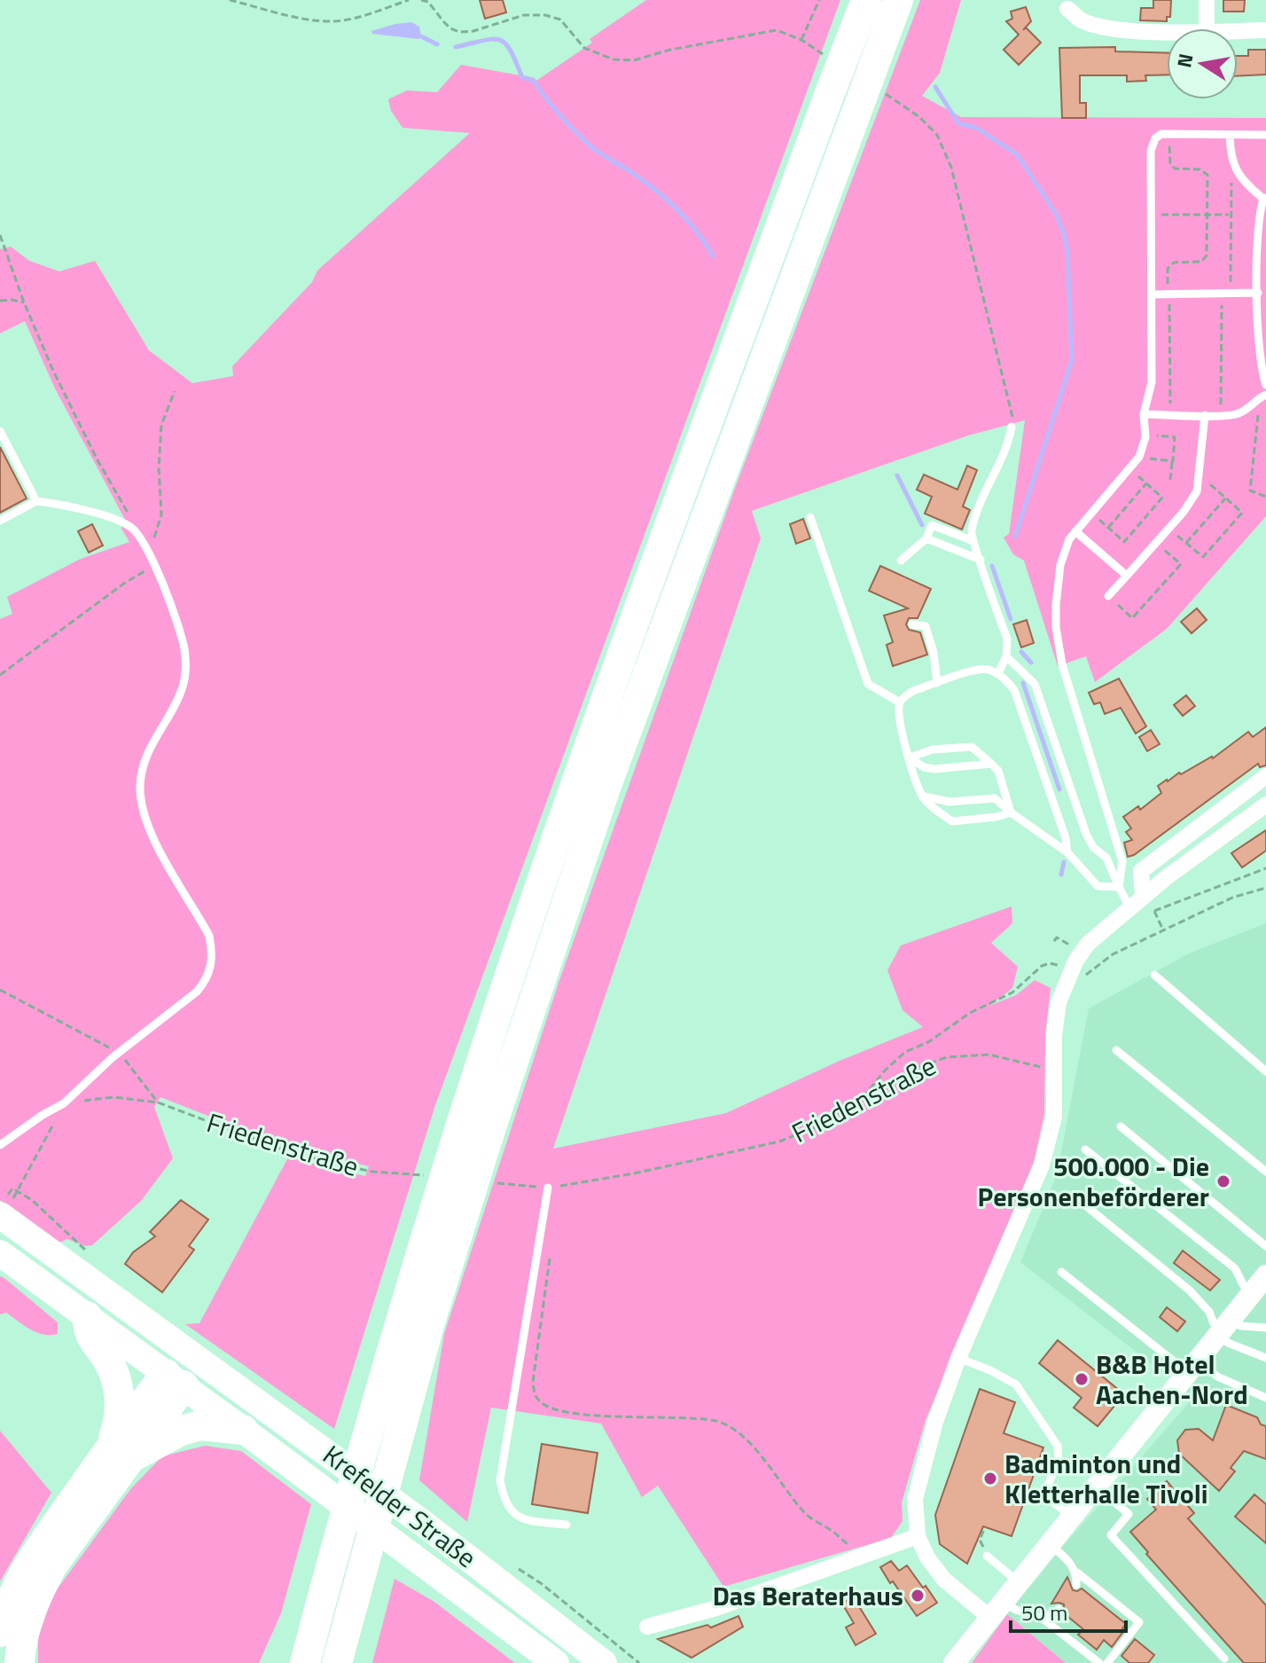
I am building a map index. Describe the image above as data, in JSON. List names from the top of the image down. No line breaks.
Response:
{"streets":{"main road":["Krefelder Straße"],"path":["Friedenstraße"]},"places":["500.000 - Die Personenbeförderer","B&B Hotel Aachen-Nord","Badminton und Kletterhalle Tivoli","Das Beraterhaus"],"scale_bar":"50 m","north":"left"}
